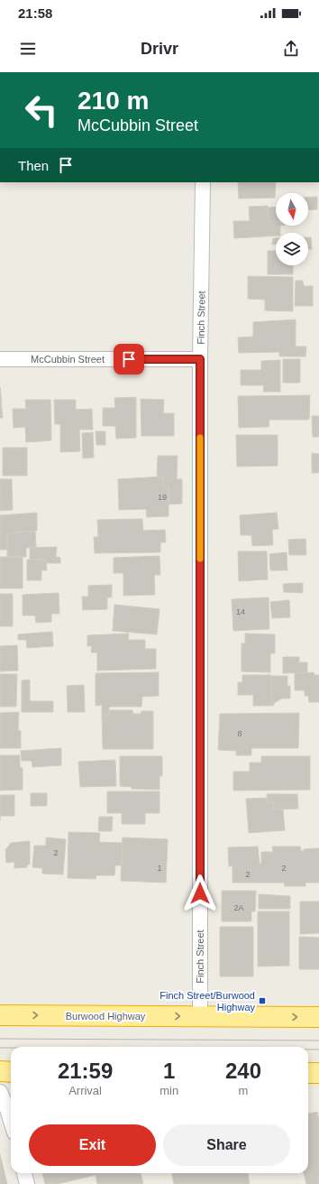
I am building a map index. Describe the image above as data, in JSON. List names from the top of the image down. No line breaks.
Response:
{"streets":{"highway":["Burwood Highway"],"street":["Finch Street","McCubbin Street"]},"crossings":[["Finch Street","McCubbin Street"],["Finch Street","Burwood Highway"]],"one_way":["Burwood Highway"],"places":{"transit":["Finch Street/Burwood Highway"]},"house_numbers":["19","14","8","2","1","2","2","2A"],"north":"bottom","page":{"status":"21:58","header":"Drivr","turn":["210 m","McCubbin Street"],"then":"Then","eta":["21:59","Arrival","1","min","240","m"],"buttons":["Exit","Share"]}}
